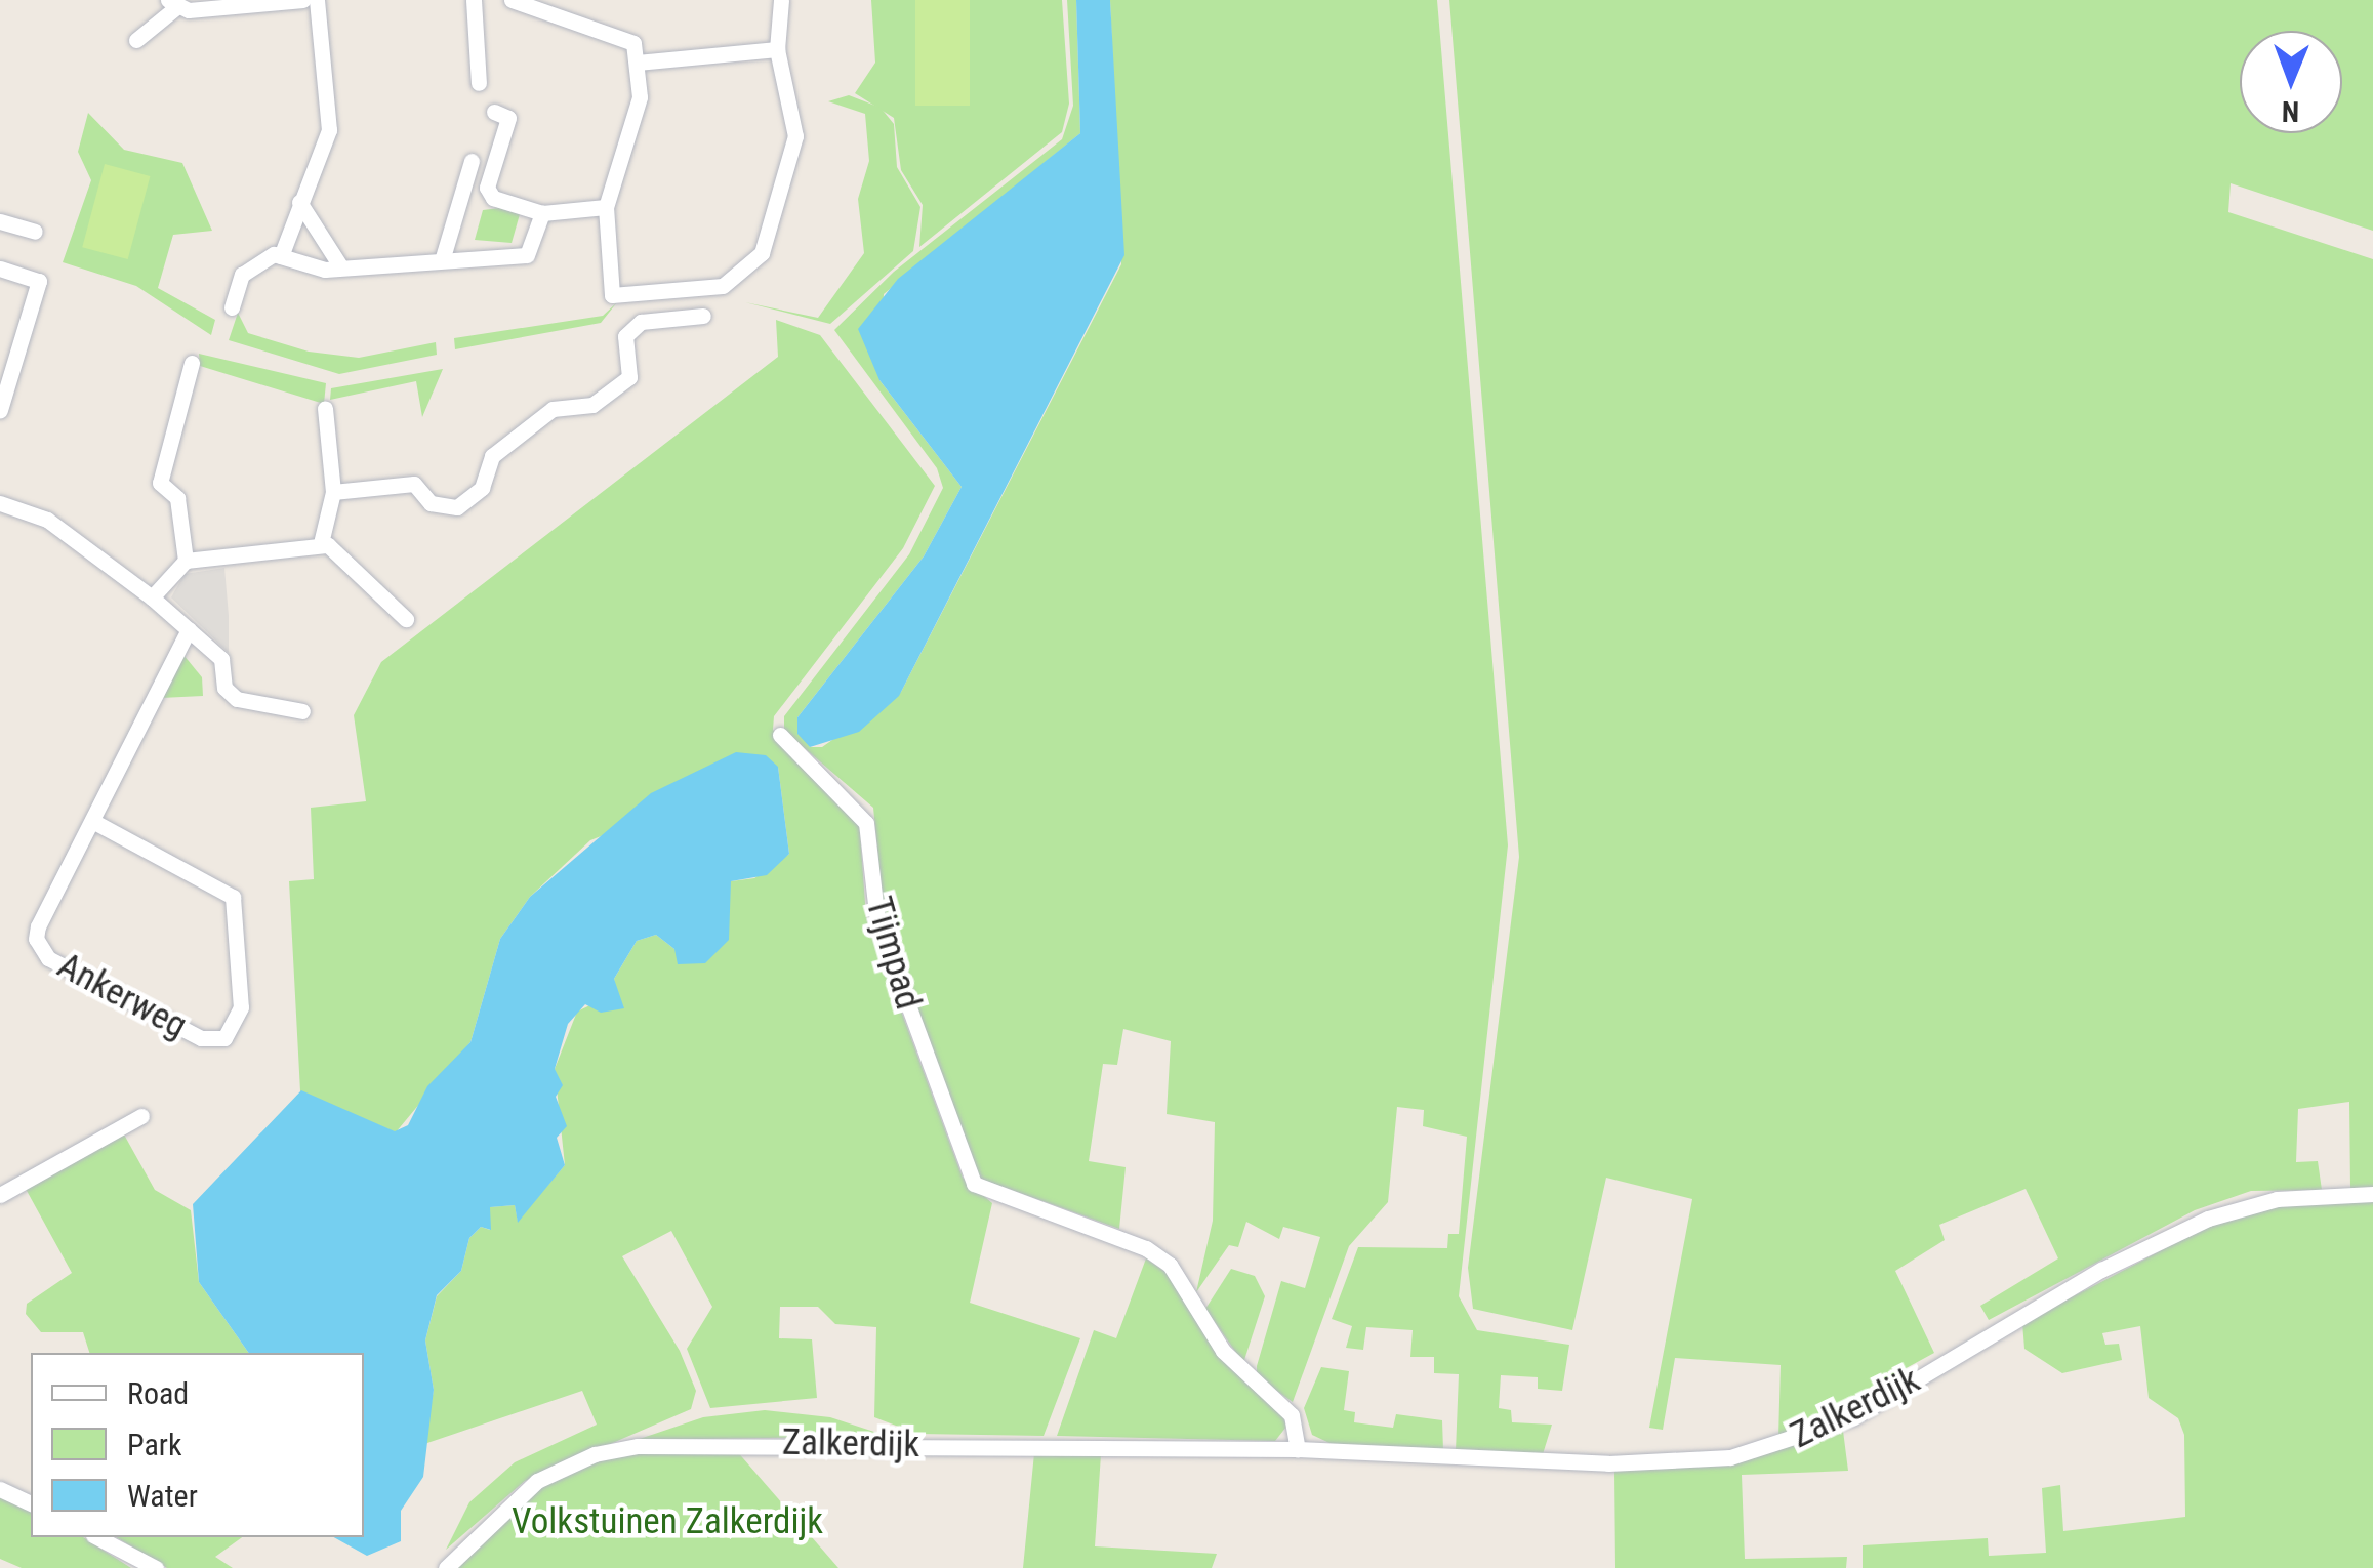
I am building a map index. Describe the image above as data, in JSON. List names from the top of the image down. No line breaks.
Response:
{"streets":{"street":["Tijmpad","Ankerweg","Zalkerdijk"]},"crossings":[["Tijmpad","Zalkerdijk"]],"parks":["Volkstuinen Zalkerdijk"],"legend":["Road","Park","Water"],"north":"bottom"}
